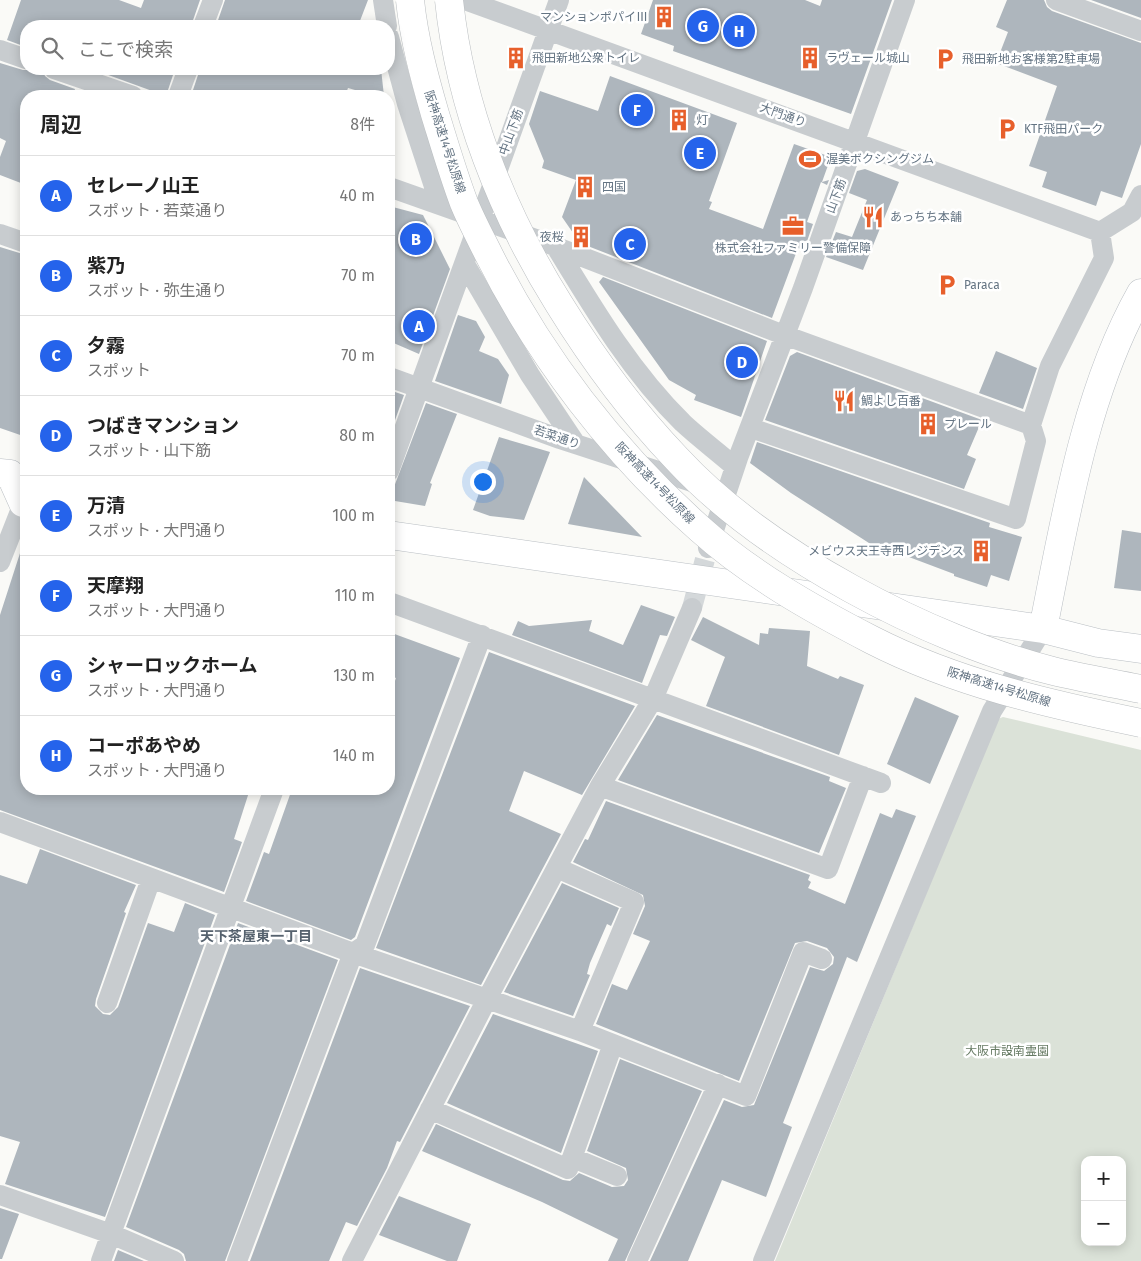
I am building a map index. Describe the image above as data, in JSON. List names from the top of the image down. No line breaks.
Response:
{"streets":{"main road":["阪神高速14号松原線"],"street":["大門通り","中山下筋","山下筋","若菜通り"]},"crossings":[["大門通り","中山下筋"],["大門通り","山下筋"],["中山下筋","若菜通り"],["山下筋","若菜通り"]],"districts":["天下茶屋東一丁目"],"parks":["大阪市設南霊園"],"places":{"building":["マンションポパイⅢ","飛田新地公衆トイレ","ラヴェール城山","灯","四国","夜桜","プレール","メビウス天王寺西レジデンス"],"parking":["飛田新地お客様第2駐車場","KTF飛田パーク","Paraca"],"sports":["渥美ボクシングジム"],"restaurant":["あっちち本舗","鯛よし百番"],"office":["株式会社ファミリー警備保障"]},"page":{"pins":["G","H","F","E","B","C","A","D"],"search":"ここで検索","heading":["周辺","8件"],"list":[{"mark":"A","name":"セレーノ山王","note":"スポット · 若菜通り","value":"40 m"},{"mark":"B","name":"紫乃","note":"スポット · 弥生通り","value":"70 m"},{"mark":"C","name":"夕霧","note":"スポット","value":"70 m"},{"mark":"D","name":"つばきマンション","note":"スポット · 山下筋","value":"80 m"},{"mark":"E","name":"万清","note":"スポット · 大門通り","value":"100 m"},{"mark":"F","name":"天摩翔","note":"スポット · 大門通り","value":"110 m"},{"mark":"G","name":"シャーロックホーム","note":"スポット · 大門通り","value":"130 m"},{"mark":"H","name":"コーポあやめ","note":"スポット · 大門通り","value":"140 m"}],"map_buttons":["+","−"]}}
